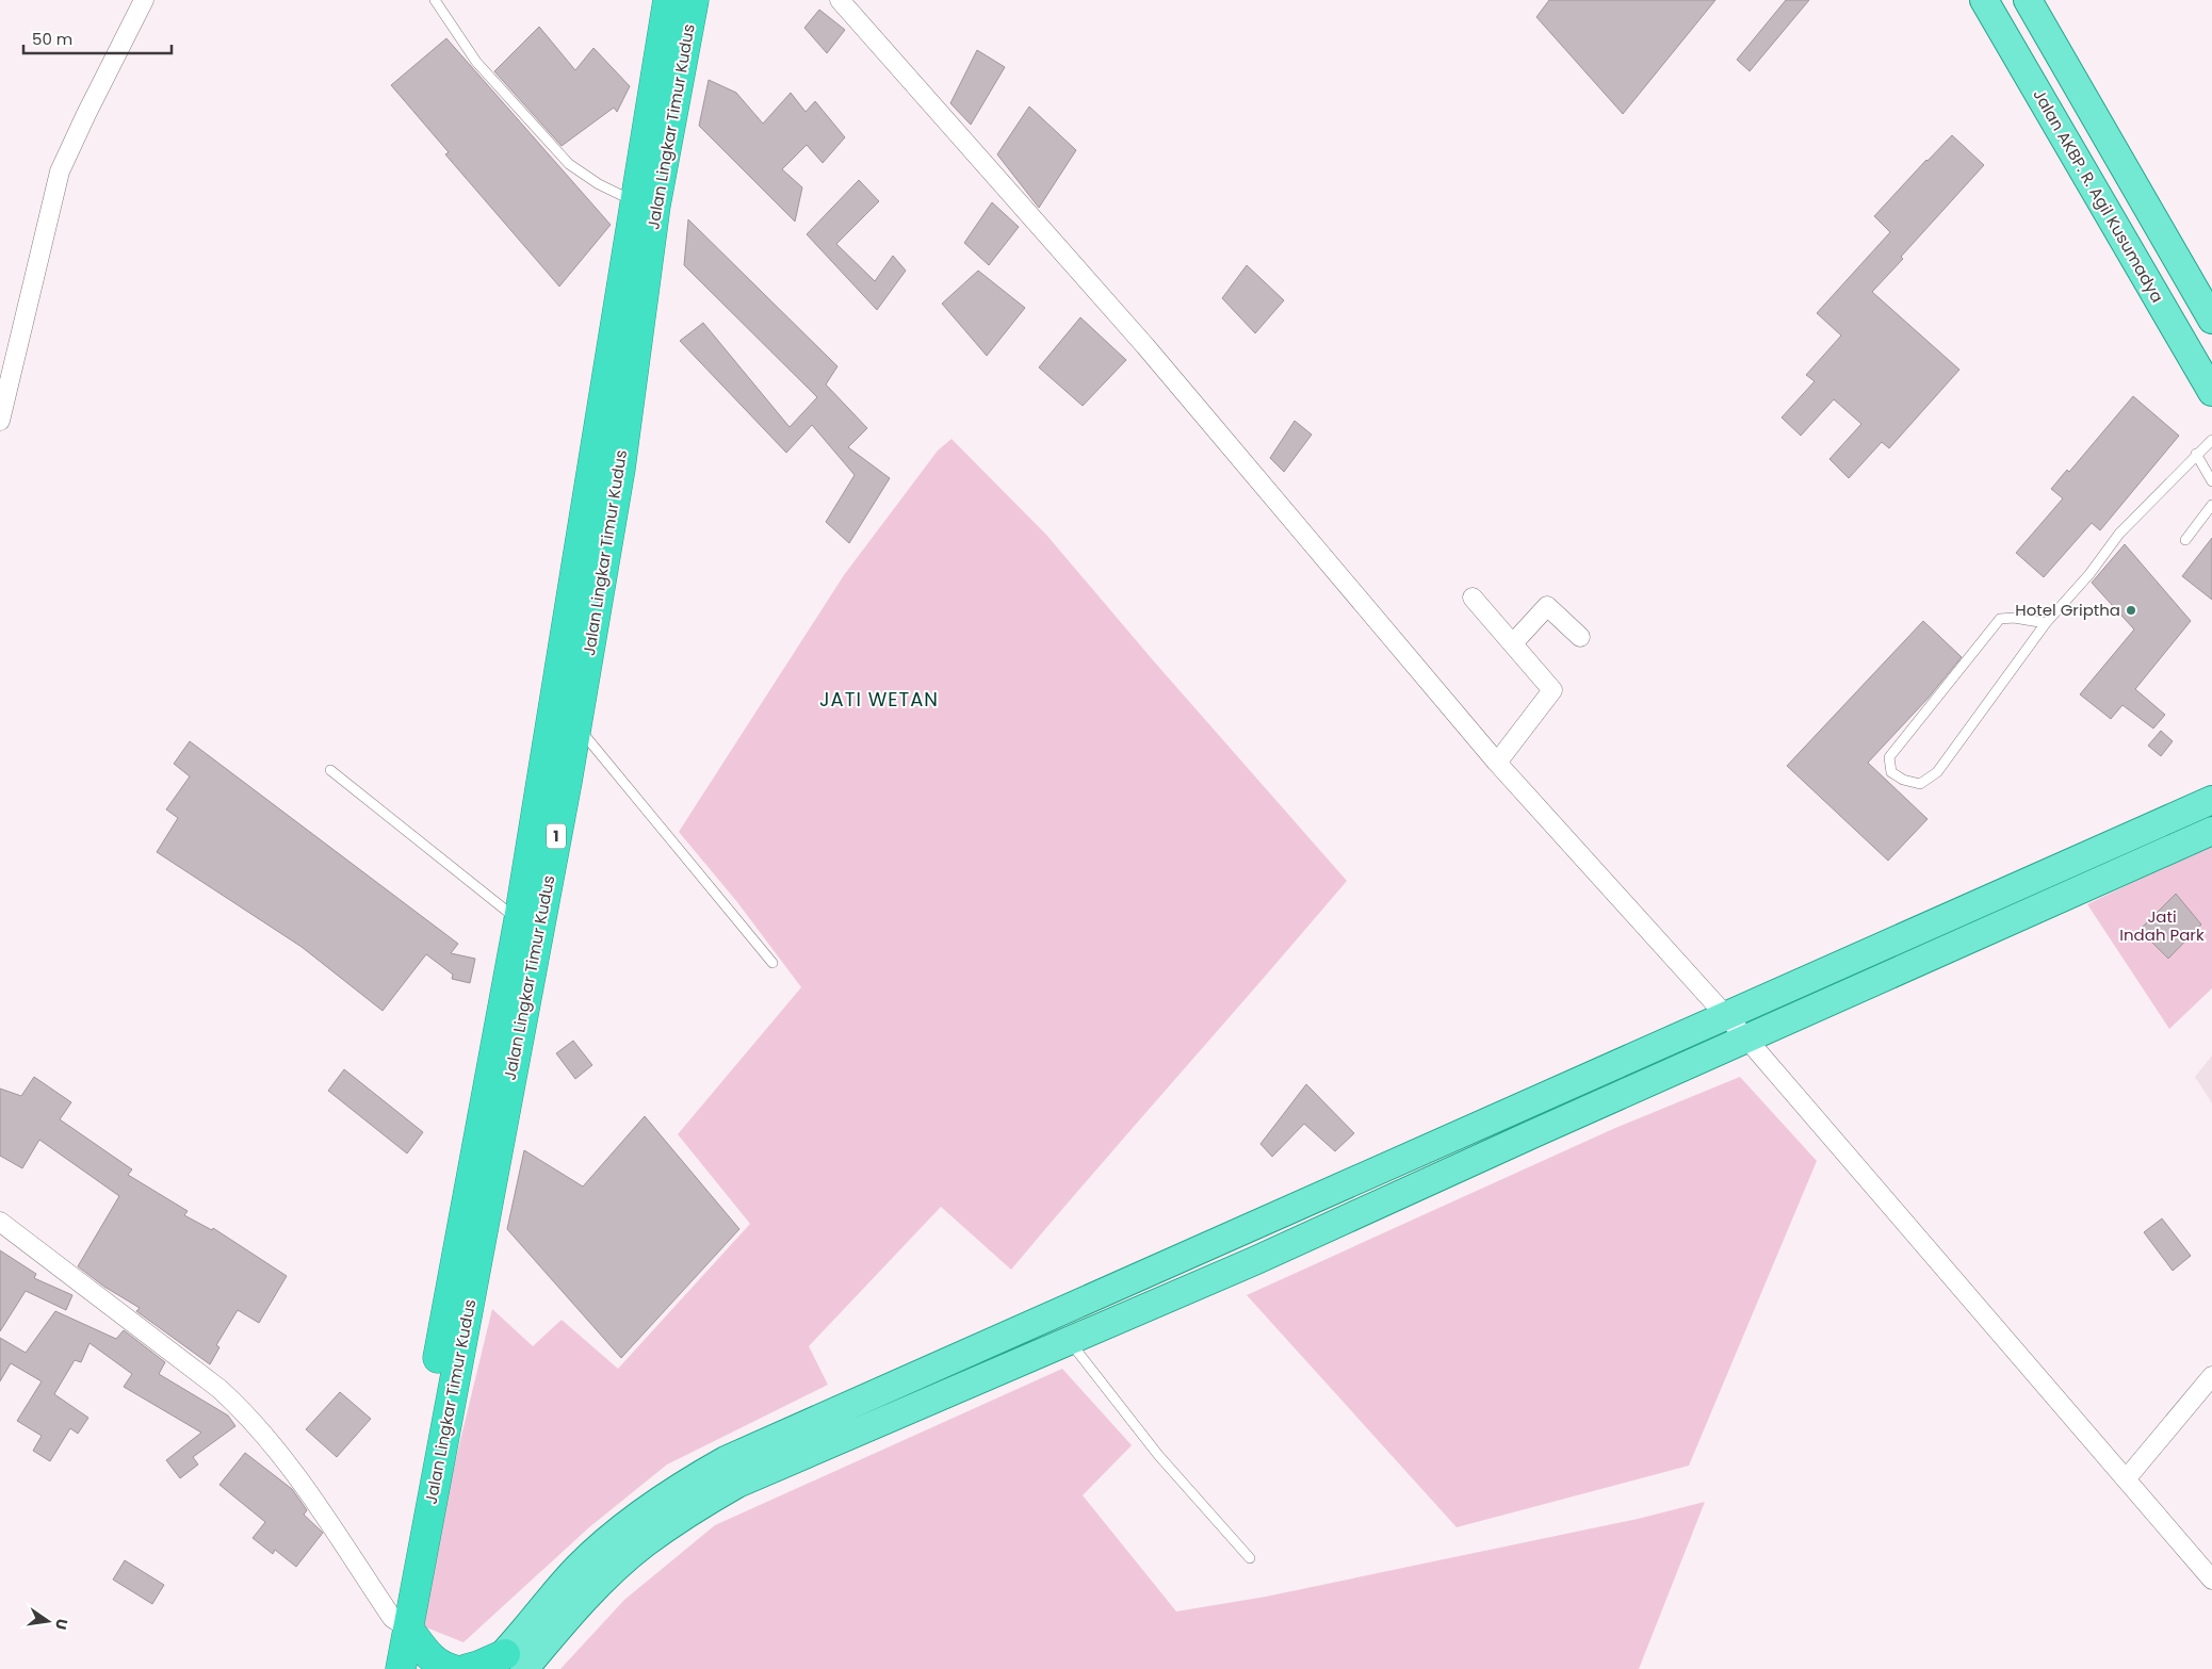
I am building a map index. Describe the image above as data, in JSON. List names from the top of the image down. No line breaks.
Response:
{"streets":{"highway":["Jalan Lingkar Timur Kudus","1"],"main road":["Jalan AKBP. R. Agil Kusumadya"]},"districts":["JATI WETAN"],"parks":["Jati Indah Park"],"places":["Hotel Griptha"],"scale_bar":"50 m","north":"right"}
